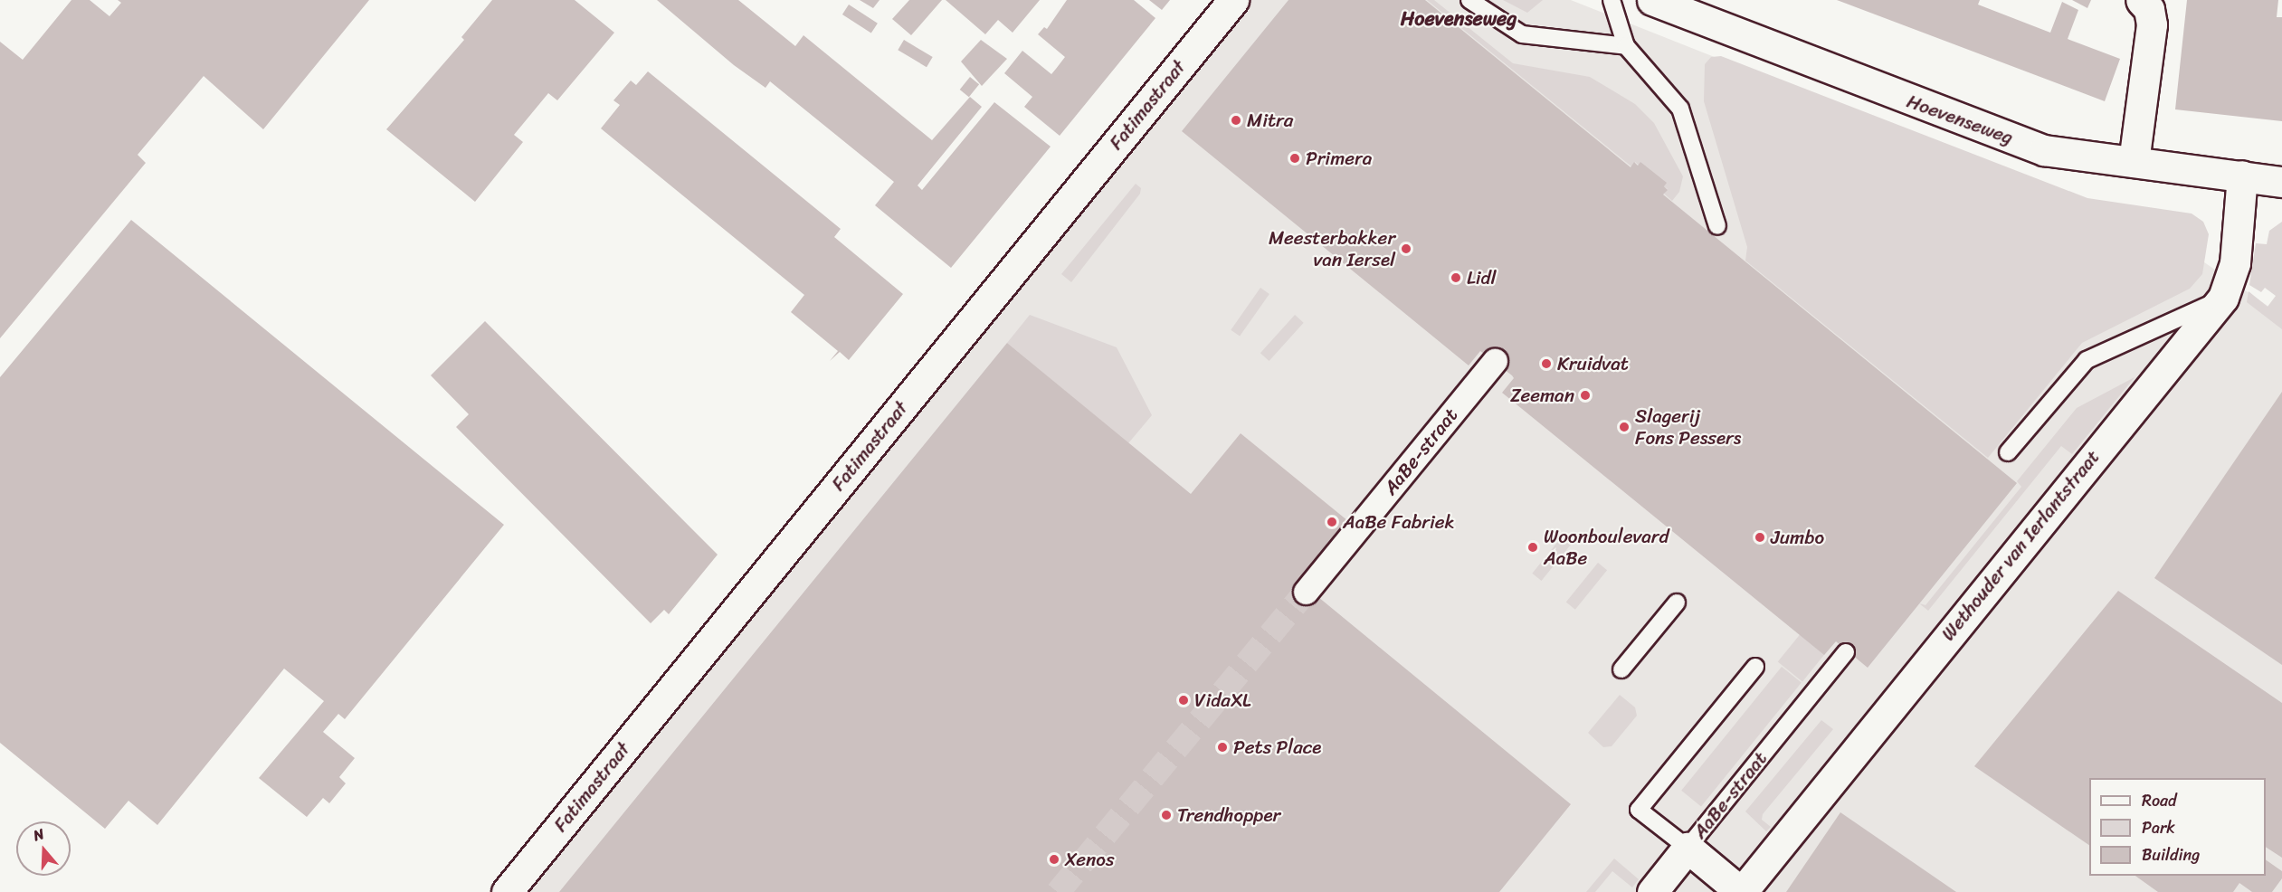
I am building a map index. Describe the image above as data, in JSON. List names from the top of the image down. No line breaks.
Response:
{"streets":{"street":["Fatimastraat","Hoevenseweg","AaBe-straat","Wethouder van Ierlantstraat"]},"crossings":[["Hoevenseweg","Wethouder van Ierlantstraat"],["AaBe-straat","Wethouder van Ierlantstraat"]],"districts":["Hoevenseweg"],"places":["Mitra","Primera","Meesterbakker van Iersel","Lidl","Kruidvat","Zeeman","Slagerij Fons Pessers","AaBe Fabriek","Jumbo","Woonboulevard AaBe","VidaXL","Pets Place","Trendhopper","Xenos"],"legend":["Road","Park","Building"],"north":"top"}
